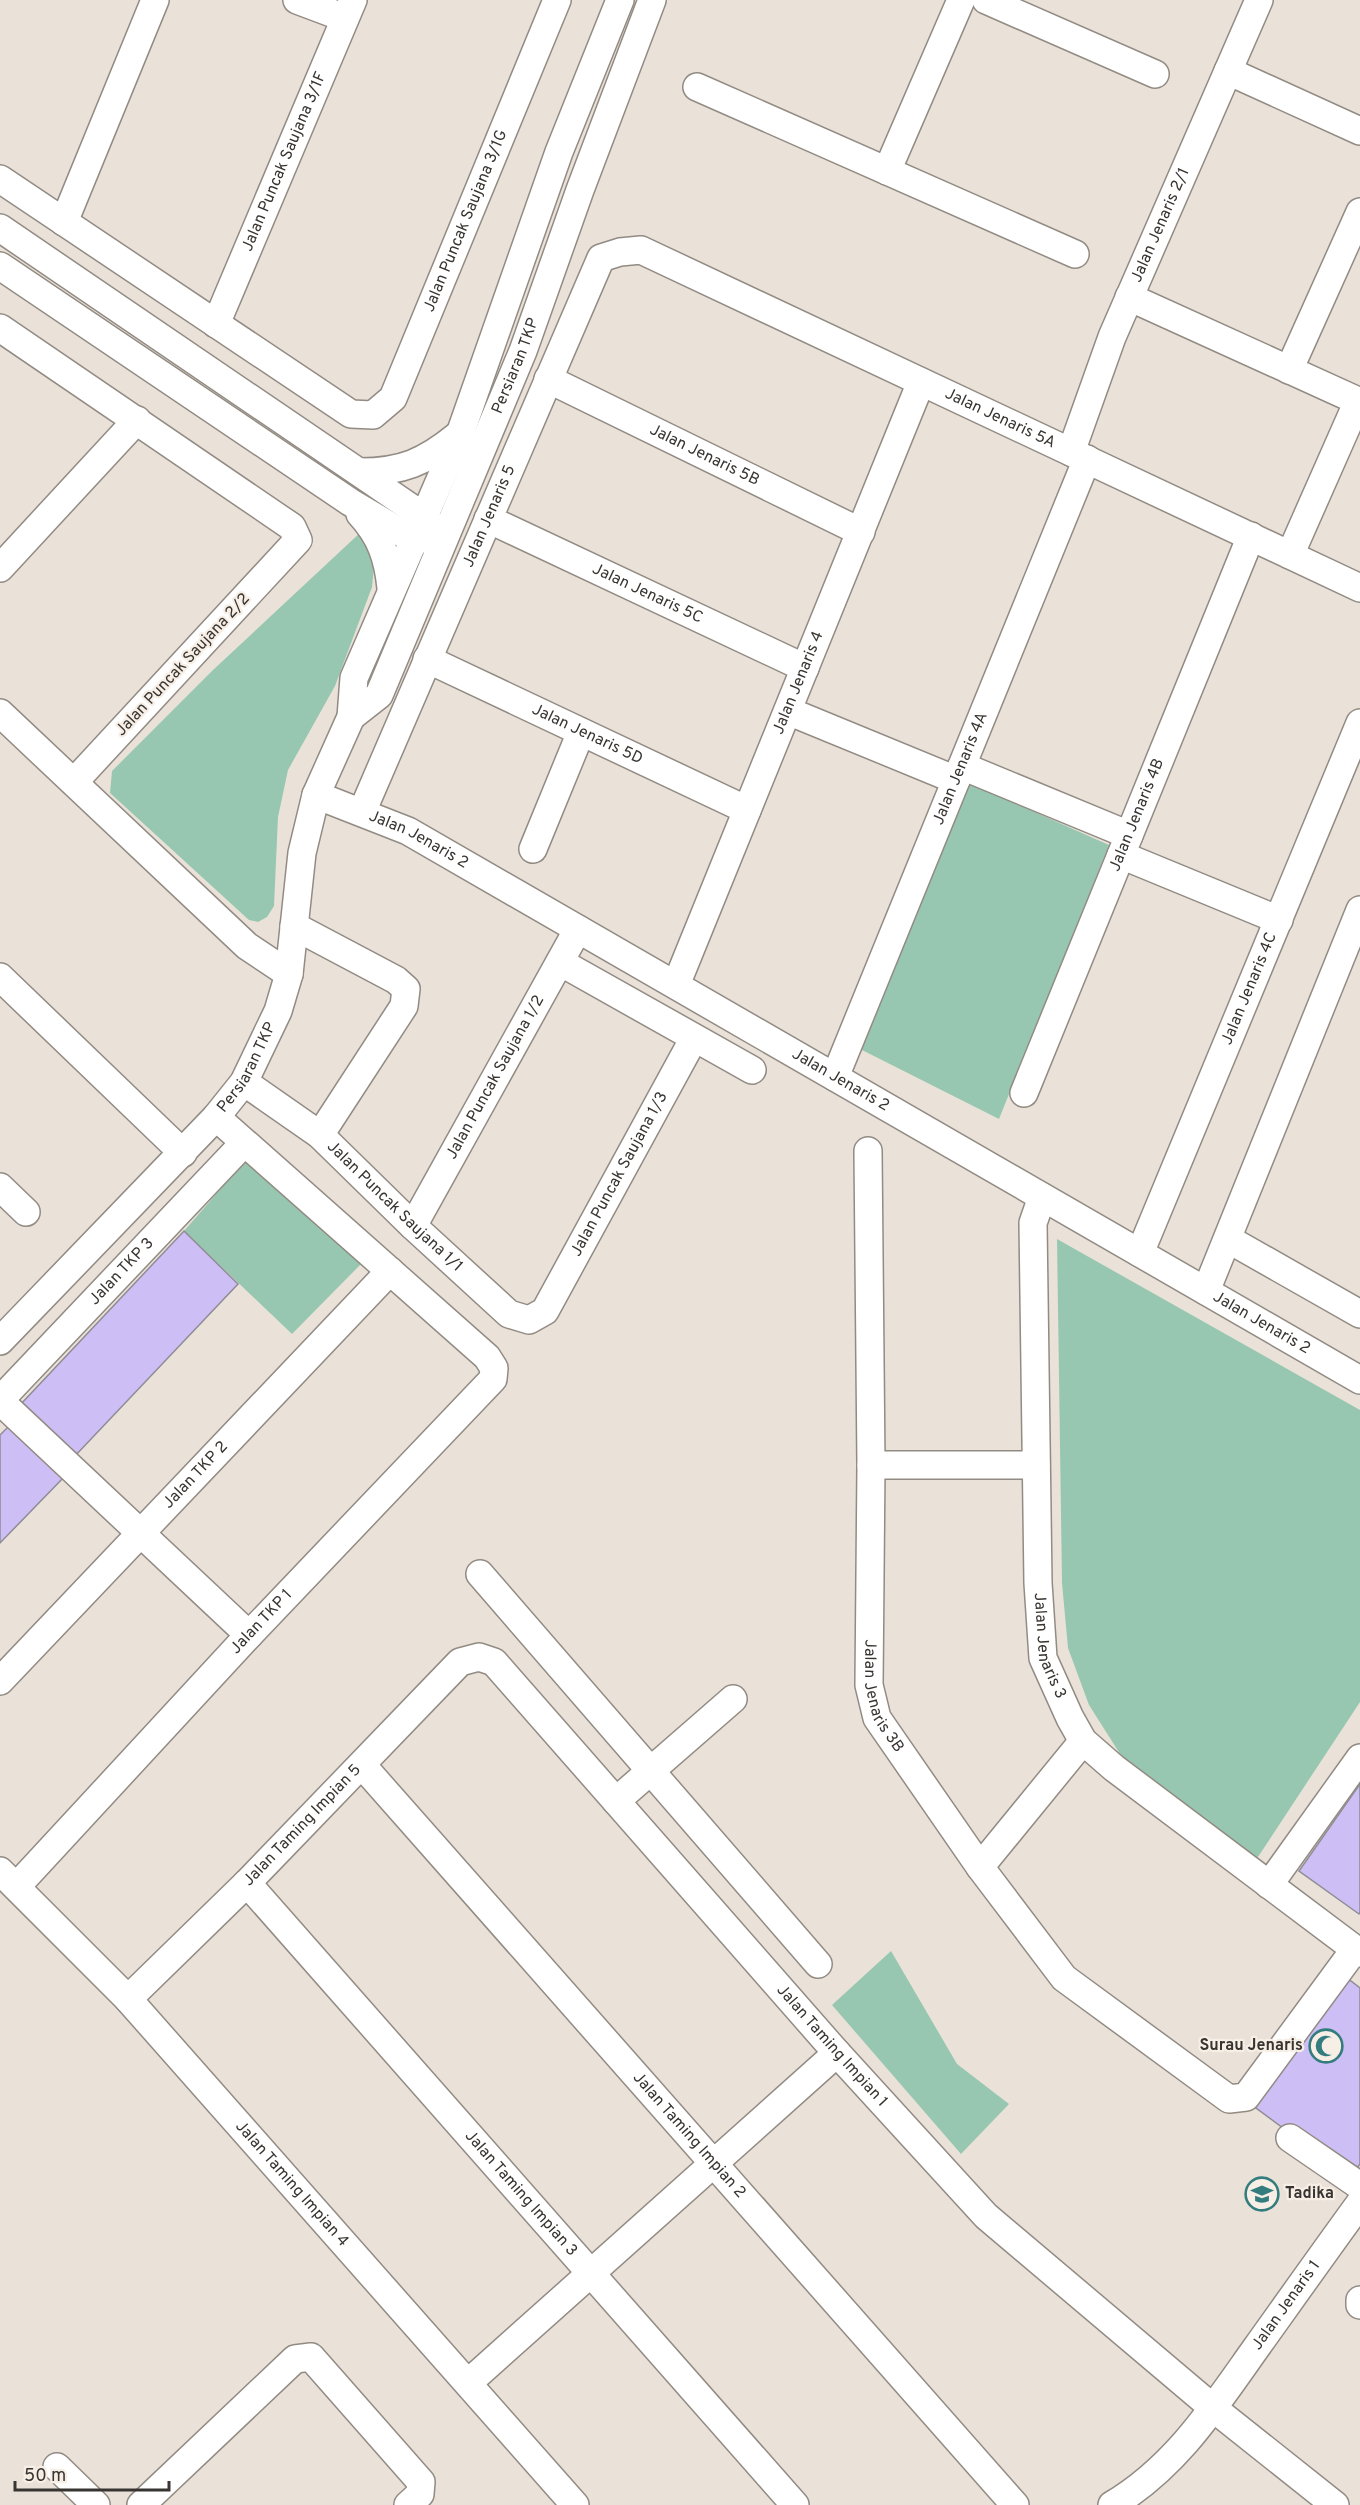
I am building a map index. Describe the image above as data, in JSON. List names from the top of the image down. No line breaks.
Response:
{"streets":{"street":["Jalan Puncak Saujana 3/1F","Jalan Puncak Saujana 3/1G","Jalan Jenaris 2/1","Persiaran TKP","Jalan Jenaris 5A","Jalan Jenaris 5B","Jalan Jenaris 5","Jalan Jenaris 5C","Jalan Puncak Saujana 2/2","Jalan Jenaris 4","Jalan Jenaris 5D","Jalan Jenaris 4A","Jalan Jenaris 4B","Jalan Jenaris 2","Jalan Jenaris 4C","Jalan Puncak Saujana 1/2","Jalan Puncak Saujana 1/3","Jalan Puncak Saujana 1/1","Jalan TKP 3","Jalan TKP 2","Jalan TKP 1","Jalan Jenaris 3","Jalan Jenaris 3B","Jalan Taming Impian 5","Jalan Taming Impian 1","Jalan Taming Impian 2","Jalan Taming Impian 4","Jalan Taming Impian 3","Jalan Jenaris 1"]},"crossings":[["Jalan Puncak Saujana 3/1F","Jalan Puncak Saujana 3/1G"],["Jalan Jenaris 2/1","Jalan Jenaris 5A"],["Jalan Jenaris 2/1","Jalan Jenaris 4A"],["Persiaran TKP","Jalan Jenaris 2"],["Persiaran TKP","Jalan Puncak Saujana 1/1"],["Jalan Jenaris 5A","Jalan Jenaris 5"],["Jalan Jenaris 5A","Jalan Jenaris 4"],["Jalan Jenaris 5A","Jalan Jenaris 4A"],["Jalan Jenaris 5A","Jalan Jenaris 4B"],["Jalan Jenaris 5B","Jalan Jenaris 5"],["Jalan Jenaris 5B","Jalan Jenaris 4"],["Jalan Jenaris 5","Jalan Jenaris 5C"],["Jalan Jenaris 5","Jalan Jenaris 5D"],["Jalan Jenaris 5","Jalan Jenaris 2"],["Jalan Jenaris 5C","Jalan Jenaris 4"],["Jalan Jenaris 4","Jalan Jenaris 5D"],["Jalan Jenaris 4","Jalan Jenaris 2"],["Jalan Jenaris 4A","Jalan Jenaris 2"],["Jalan Jenaris 2","Jalan Jenaris 4C"],["Jalan Jenaris 2","Jalan Puncak Saujana 1/2"],["Jalan Jenaris 2","Jalan Jenaris 3"],["Jalan Puncak Saujana 1/2","Jalan Puncak Saujana 1/1"],["Jalan Puncak Saujana 1/3","Jalan Puncak Saujana 1/1"],["Jalan TKP 2","Jalan TKP 1"],["Jalan TKP 1","Jalan Taming Impian 4"],["Jalan Jenaris 3","Jalan Jenaris 3B"],["Jalan Taming Impian 5","Jalan Taming Impian 1"],["Jalan Taming Impian 5","Jalan Taming Impian 2"],["Jalan Taming Impian 5","Jalan Taming Impian 4"],["Jalan Taming Impian 5","Jalan Taming Impian 3"],["Jalan Taming Impian 1","Jalan Jenaris 1"]],"places":{"mosque":["Surau Jenaris"],"school or university":["Tadika"]},"scale_bar":"50 m"}
